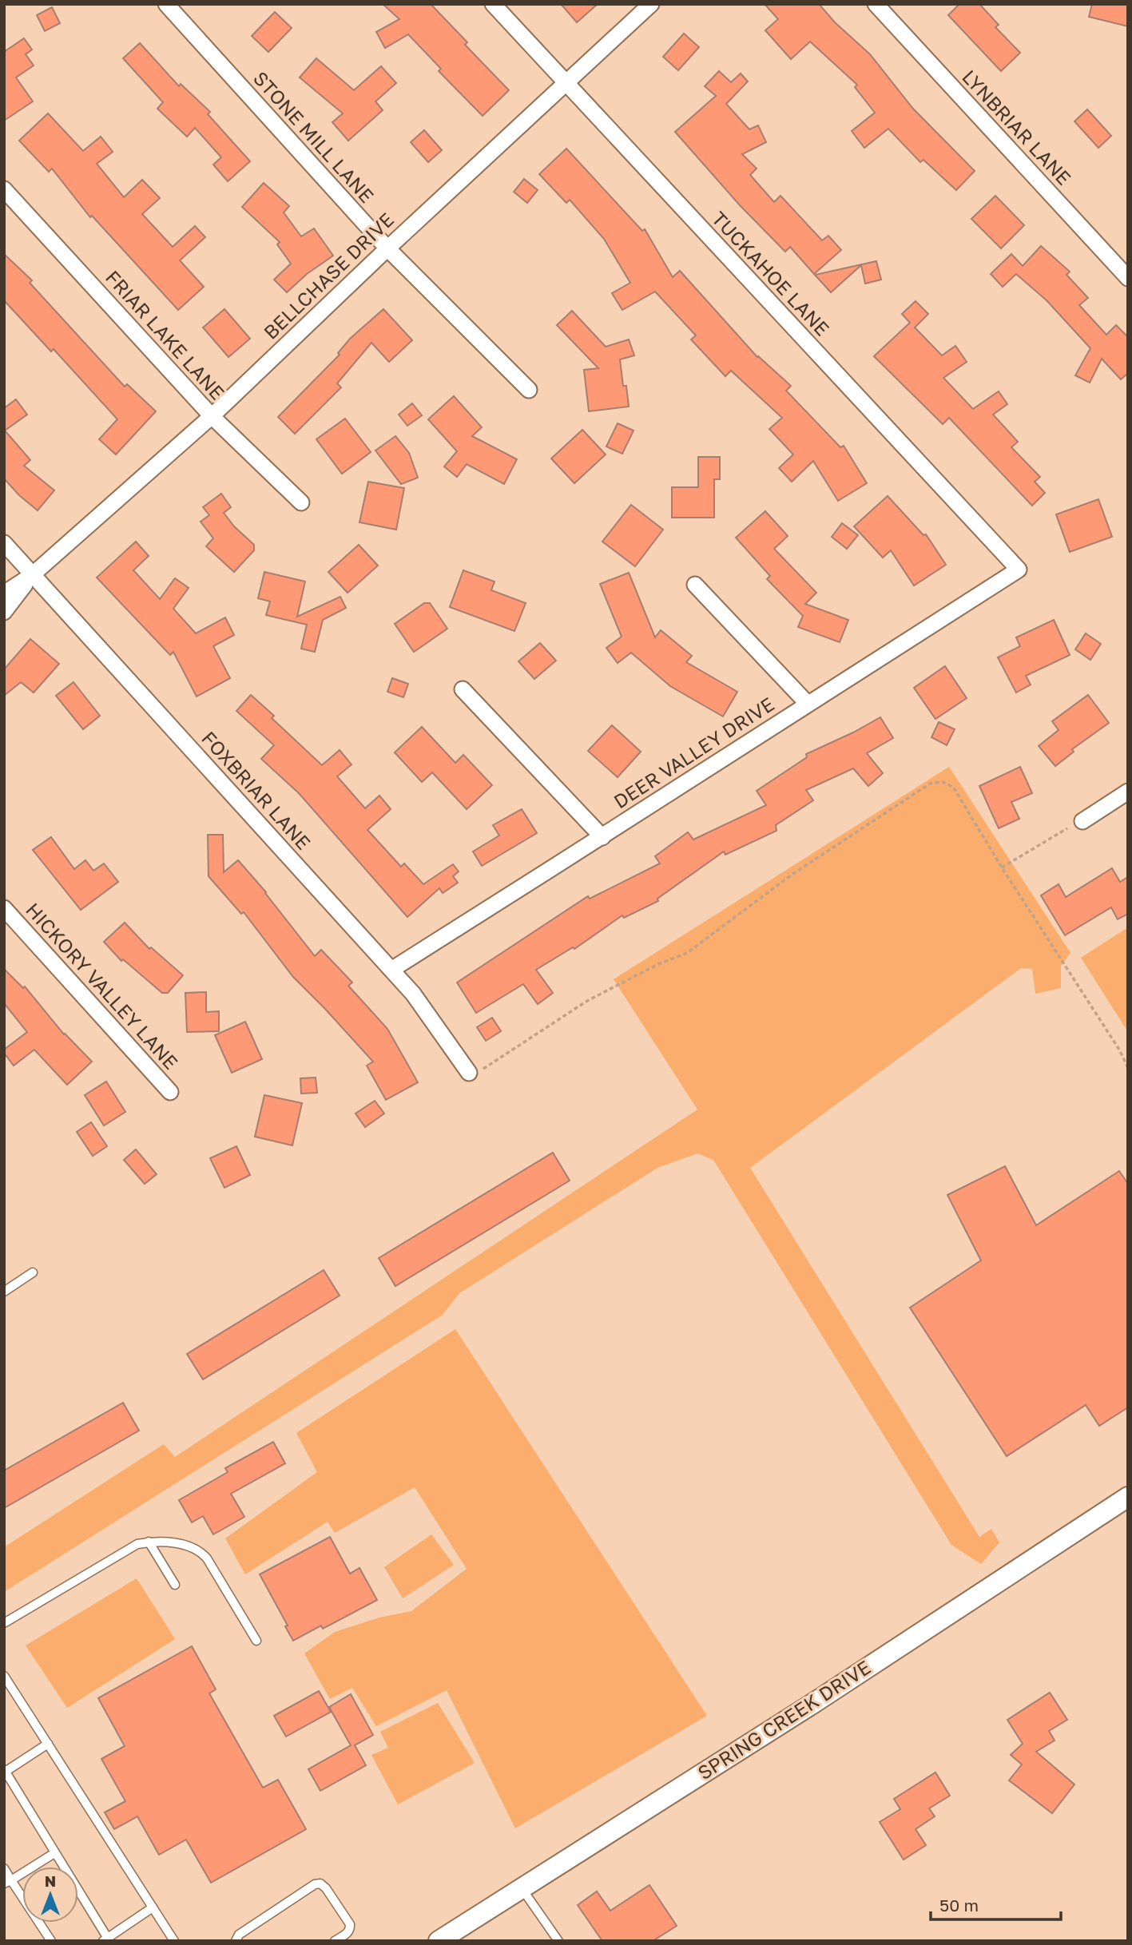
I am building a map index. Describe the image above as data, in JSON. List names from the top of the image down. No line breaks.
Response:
{"streets":{"street":["LYNBRIAR LANE","STONE MILL LANE","TUCKAHOE LANE","BELLCHASE DRIVE","FRIAR LAKE LANE","DEER VALLEY DRIVE","FOXBRIAR LANE","HICKORY VALLEY LANE","SPRING CREEK DRIVE"]},"crossings":[["STONE MILL LANE","BELLCHASE DRIVE"],["TUCKAHOE LANE","BELLCHASE DRIVE"],["TUCKAHOE LANE","DEER VALLEY DRIVE"],["BELLCHASE DRIVE","FRIAR LAKE LANE"],["BELLCHASE DRIVE","FOXBRIAR LANE"],["DEER VALLEY DRIVE","FOXBRIAR LANE"]],"scale_bar":"50 m","north":"top"}
